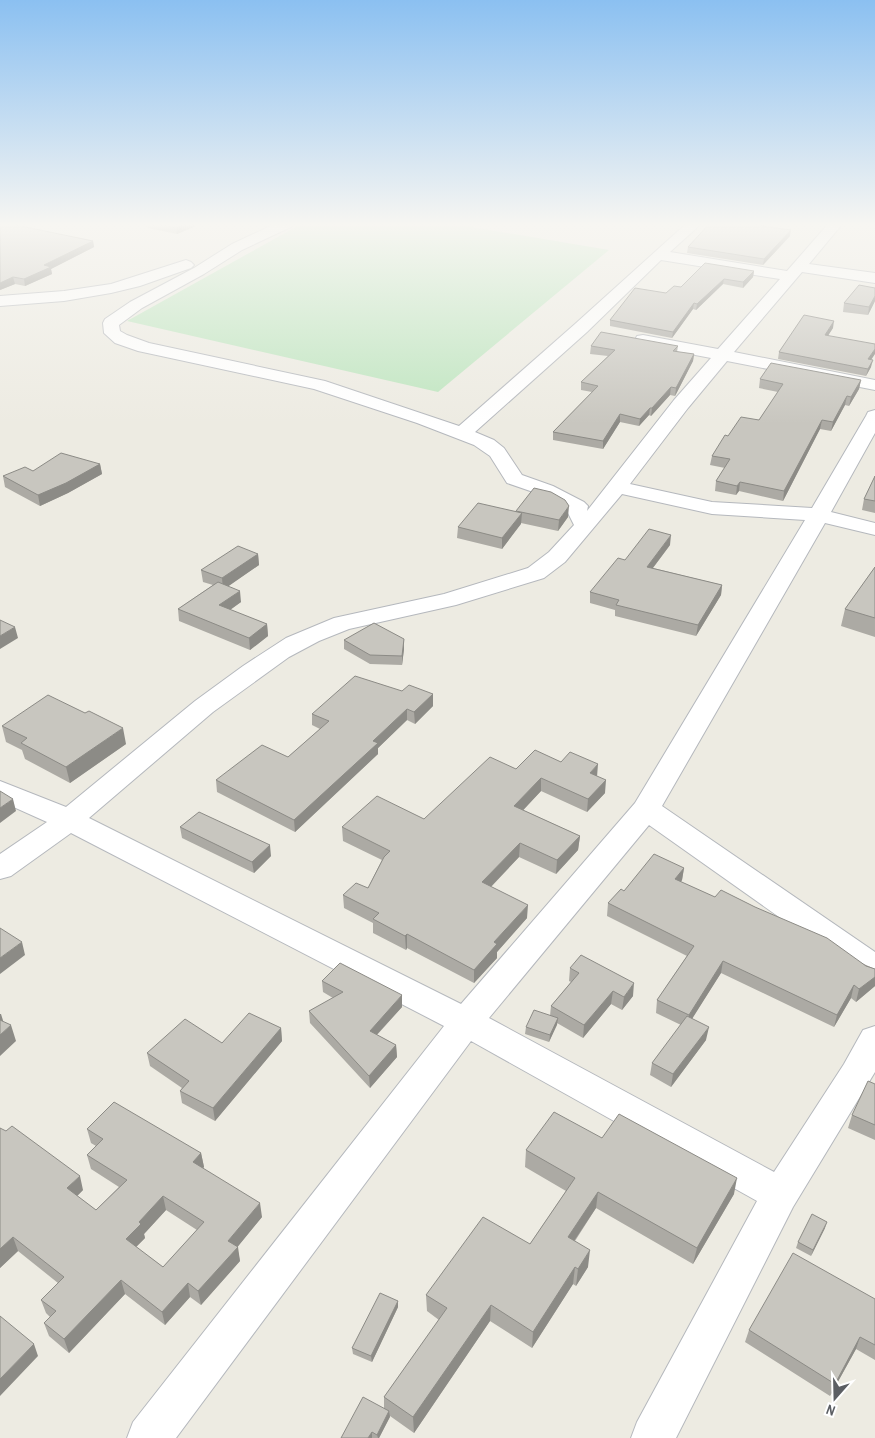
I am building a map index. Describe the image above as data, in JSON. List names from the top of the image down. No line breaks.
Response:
{"north":"bottom"}
